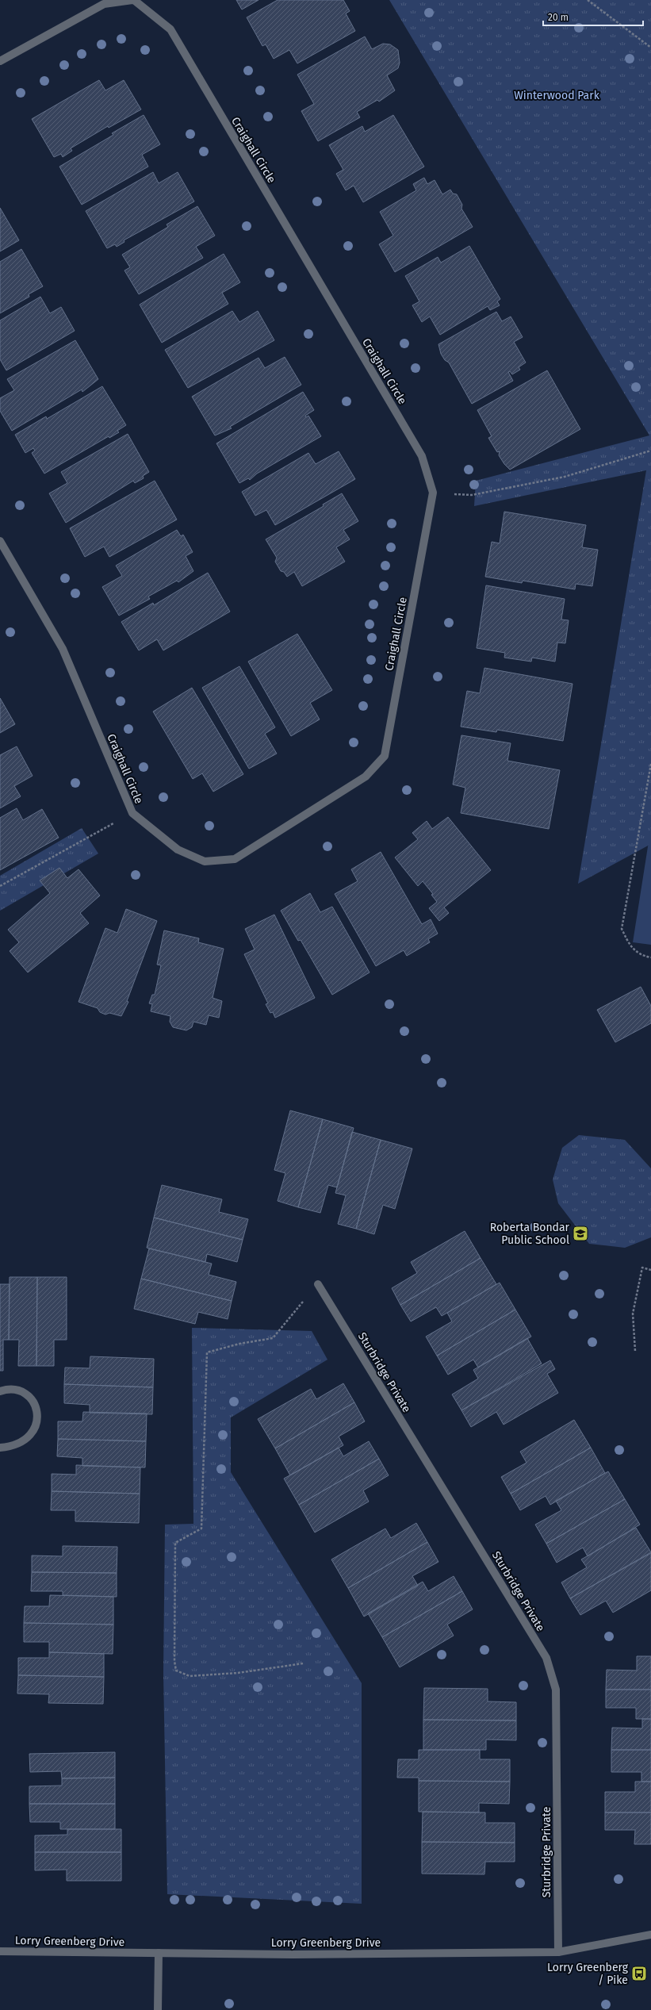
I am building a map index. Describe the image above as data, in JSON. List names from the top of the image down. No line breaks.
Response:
{"streets":{"street":["Craighall Circle","Sturbridge Private","Lorry Greenberg Drive"]},"crossings":[["Sturbridge Private","Lorry Greenberg Drive"]],"parks":["Winterwood Park"],"places":{"school or university":["Roberta Bondar Public School"],"bus stop":["Lorry Greenberg / Pike"]},"scale_bar":"20 m"}
